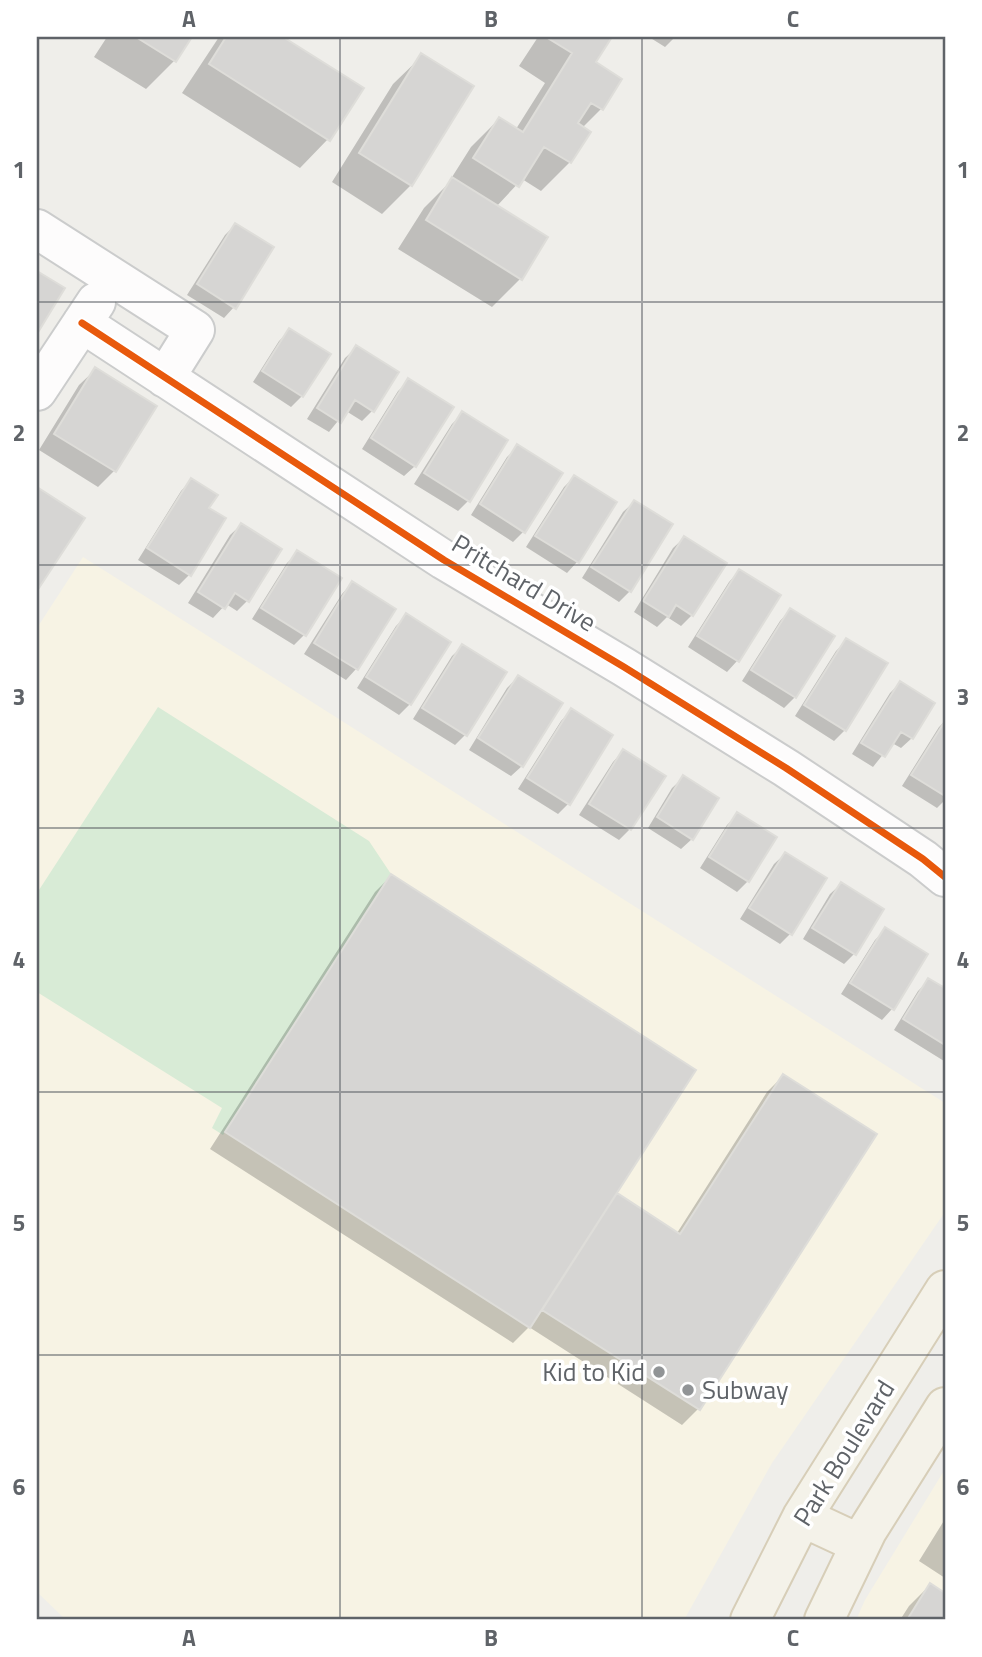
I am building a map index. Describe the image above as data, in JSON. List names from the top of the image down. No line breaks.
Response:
{"streets":{"main road":["Park Boulevard"],"street":["Pritchard Drive"]},"places":["Kid to Kid","Subway"],"grid":{"columns":["A","B","C"],"rows":["1","2","3","4","5","6"]}}
